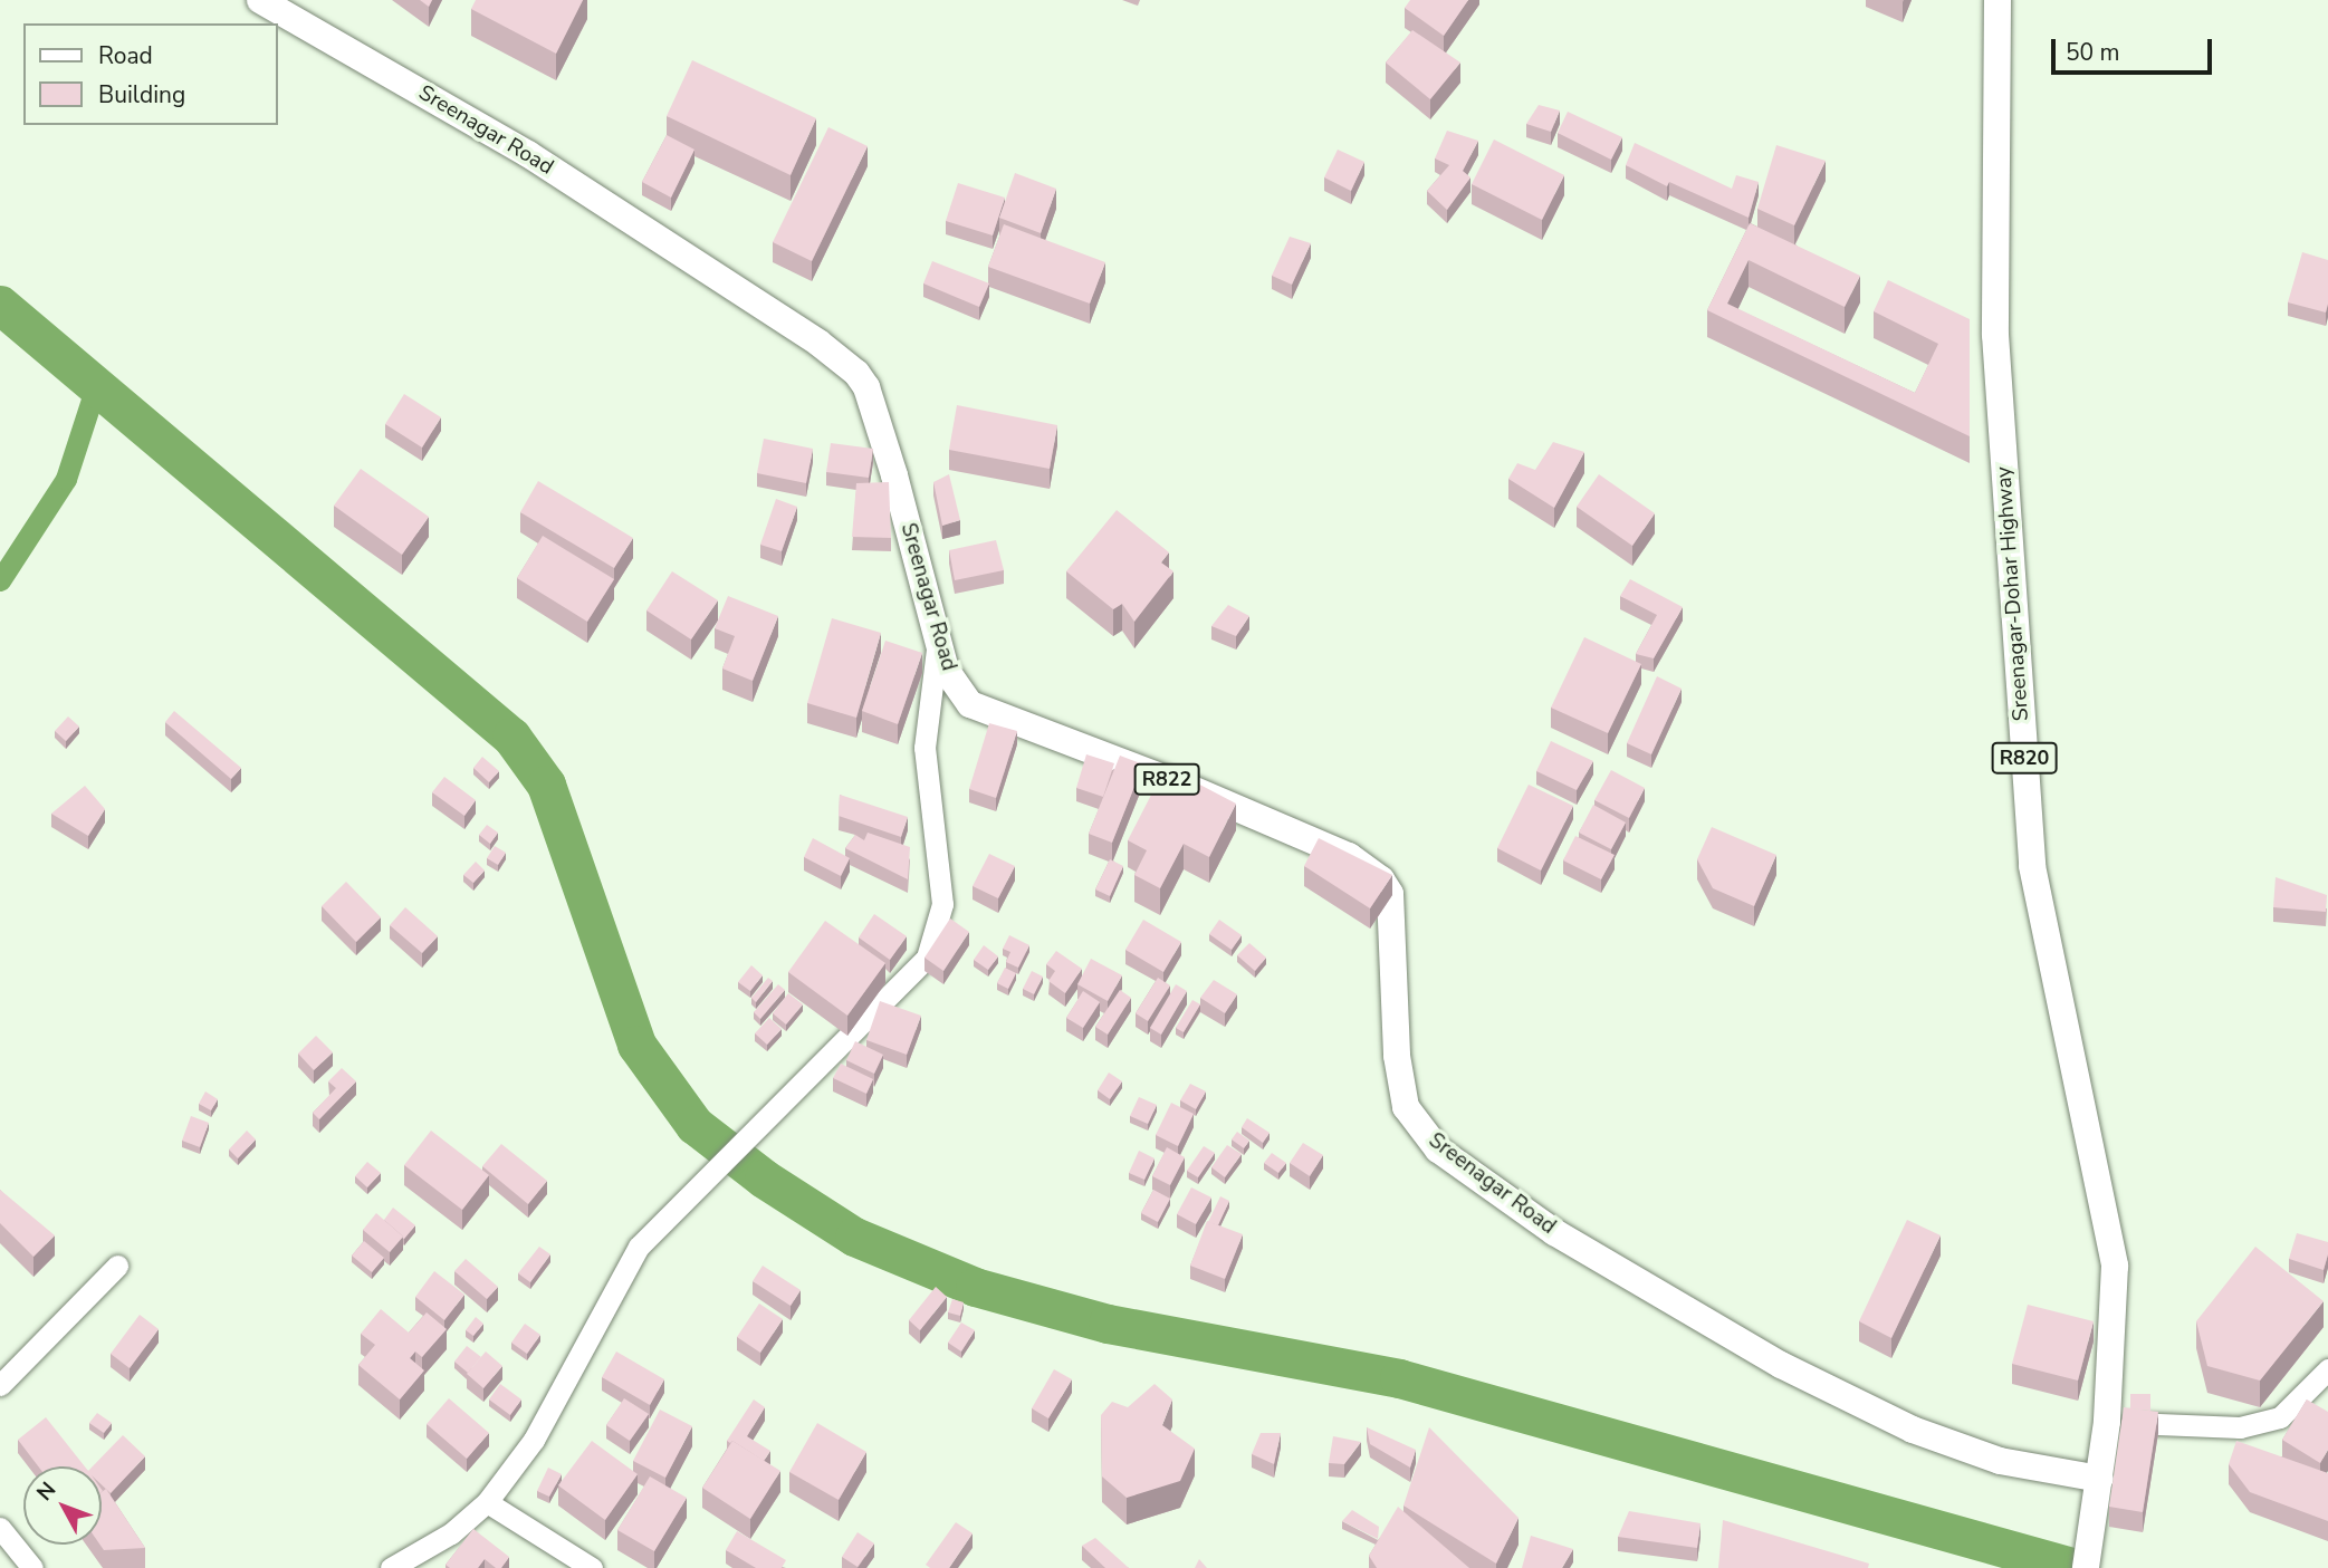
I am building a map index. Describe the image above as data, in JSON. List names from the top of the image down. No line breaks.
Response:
{"streets":{"main road":["Sreenagar Road","Sreenagar-Dohar Highway","R820","R822"]},"crossings":[["Sreenagar Road","Sreenagar-Dohar Highway"]],"legend":["Road","Building"],"scale_bar":"50 m","north":"top left"}
